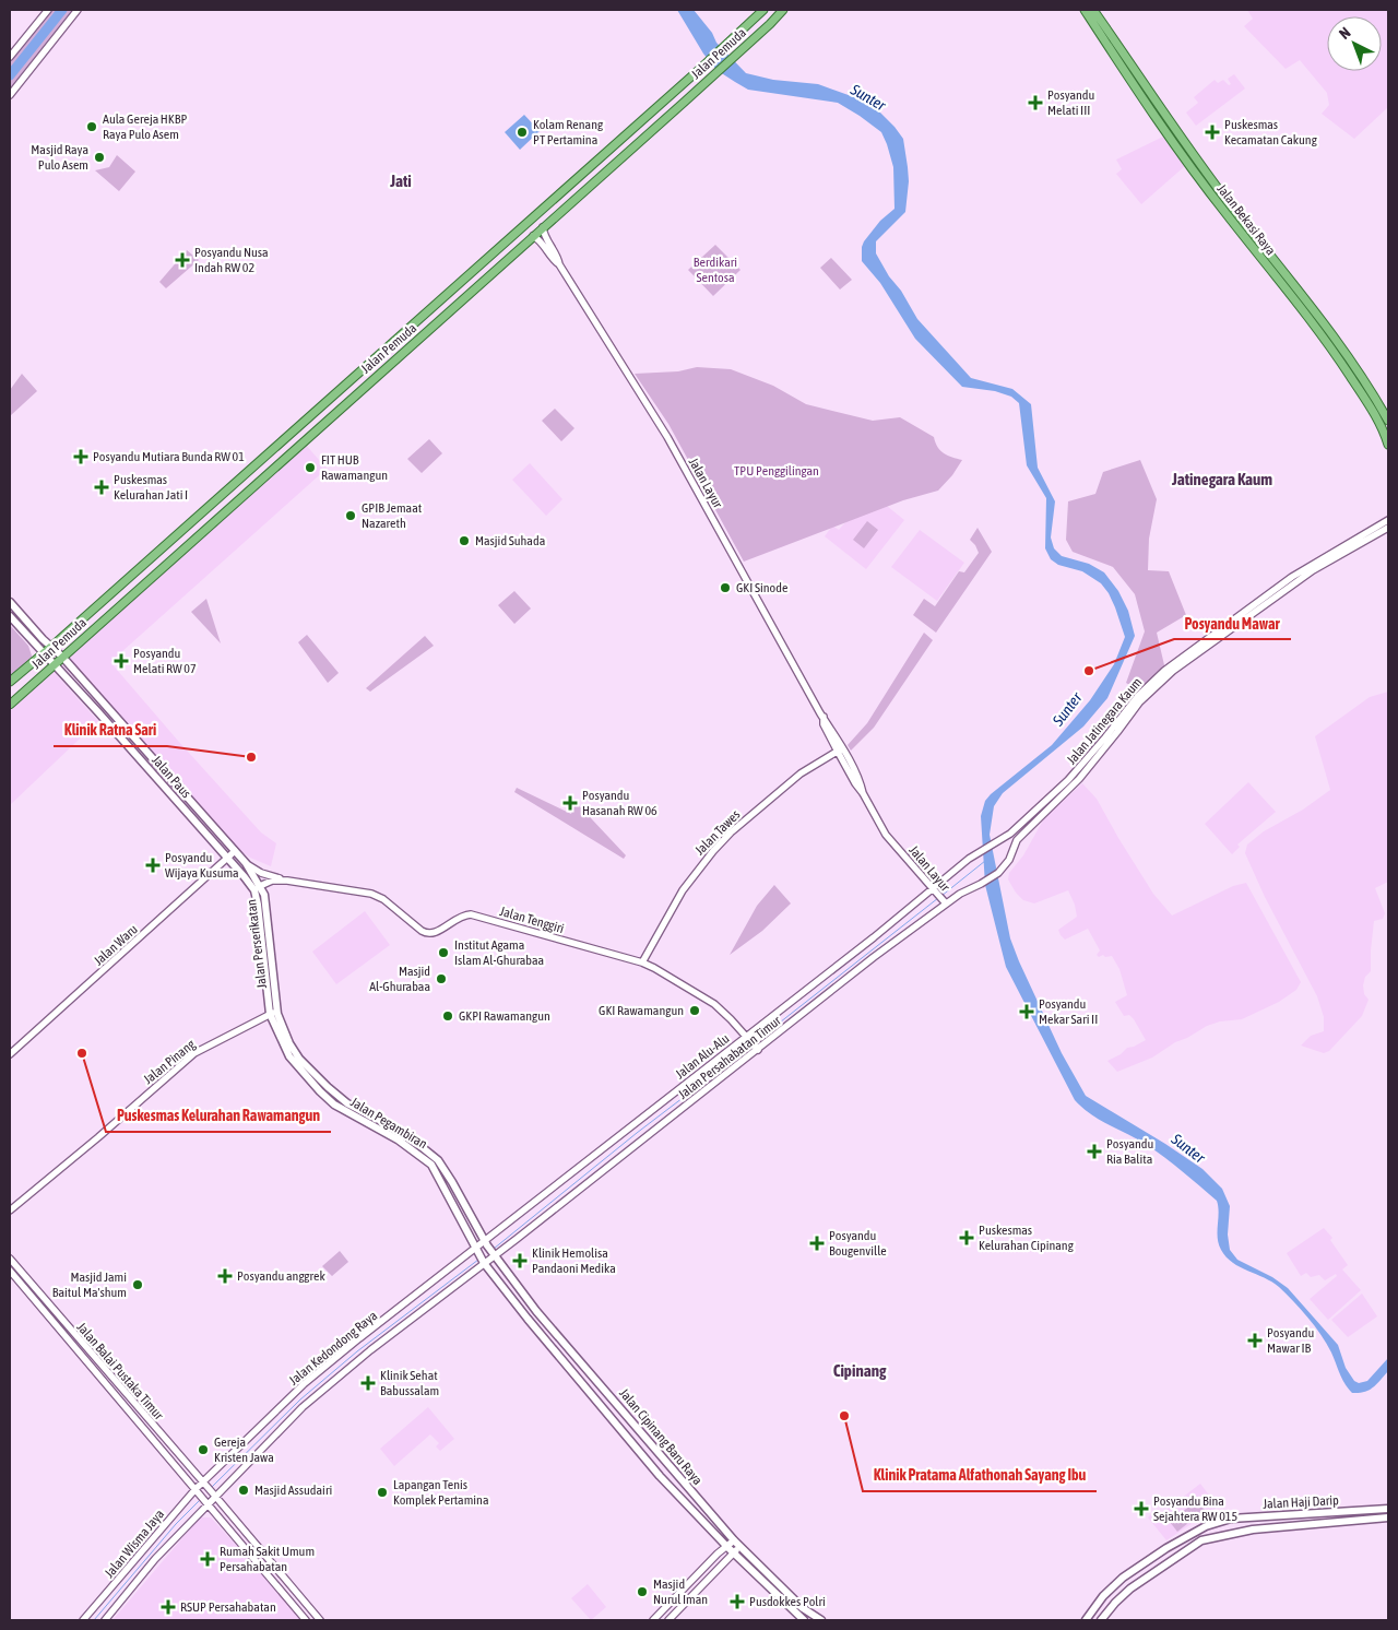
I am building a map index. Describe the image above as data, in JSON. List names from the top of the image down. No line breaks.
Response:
{"streets":{"main road":["Jalan Pemuda","Jalan Bekasi Raya","Jalan Paus","Jalan Perserikatan","Jalan Pegambiran","Jalan Cipinang Baru Raya","Jalan Haji Darip"],"street":["Jalan Layur","Jalan Jatinegara Kaum","Jalan Tawes","Jalan Tenggiri","Jalan Waru","Jalan Alu-Alu","Jalan Persahabatan Timur","Jalan Pinang","Jalan Kedondong Raya","Jalan Balai Pustaka Timur","Jalan Wisma Jaya"]},"crossings":[["Jalan Pemuda","Jalan Layur"],["Jalan Pemuda","Jalan Paus"],["Jalan Layur","Jalan Tawes"],["Jalan Layur","Jalan Alu-Alu"],["Jalan Layur","Jalan Persahabatan Timur"],["Jalan Jatinegara Kaum","Jalan Persahabatan Timur"],["Jalan Paus","Jalan Perserikatan"],["Jalan Paus","Jalan Waru"],["Jalan Tawes","Jalan Tenggiri"],["Jalan Tenggiri","Jalan Perserikatan"],["Jalan Tenggiri","Jalan Alu-Alu"],["Jalan Tenggiri","Jalan Persahabatan Timur"],["Jalan Perserikatan","Jalan Waru"],["Jalan Perserikatan","Jalan Pinang"],["Jalan Perserikatan","Jalan Pegambiran"],["Jalan Alu-Alu","Jalan Pegambiran"],["Jalan Alu-Alu","Jalan Kedondong Raya"],["Jalan Persahabatan Timur","Jalan Pegambiran"],["Jalan Persahabatan Timur","Jalan Kedondong Raya"],["Jalan Persahabatan Timur","Jalan Cipinang Baru Raya"],["Jalan Persahabatan Timur","Jalan Wisma Jaya"],["Jalan Pinang","Jalan Pegambiran"],["Jalan Pegambiran","Jalan Kedondong Raya"],["Jalan Pegambiran","Jalan Cipinang Baru Raya"],["Jalan Pegambiran","Jalan Wisma Jaya"],["Jalan Kedondong Raya","Jalan Balai Pustaka Timur"],["Jalan Kedondong Raya","Jalan Cipinang Baru Raya"],["Jalan Kedondong Raya","Jalan Wisma Jaya"],["Jalan Balai Pustaka Timur","Jalan Wisma Jaya"],["Jalan Cipinang Baru Raya","Jalan Wisma Jaya"]],"districts":["Jati","Jatinegara Kaum","Cipinang"],"water":["Sunter"],"parks":["Berdikari Sentosa","TPU Penggilingan"],"places":{"health":["Posyandu Melati III","Puskesmas Kecamatan Cakung","Posyandu Nusa Indah RW 02","Posyandu Mutiara Bunda RW 01","Puskesmas Kelurahan Jati I","Posyandu Melati RW 07","Posyandu Hasanah RW 06","Posyandu Wijaya Kusuma","Posyandu Mekar Sari II","Posyandu Ria Balita","Puskesmas Kelurahan Cipinang","Posyandu Bougenville","Klinik Hemolisa Pandaoni Medika","Posyandu anggrek","Posyandu Mawar IB","Klinik Sehat Babussalam","Posyandu Bina Sejahtera RW 015","Rumah Sakit Umum Persahabatan","Pusdokkes Polri","RSUP Persahabatan"],"other":["Aula Gereja HKBP Raya Pulo Asem","Kolam Renang PT Pertamina","Masjid Raya Pulo Asem","FIT HUB Rawamangun","GPIB Jemaat Nazareth","Masjid Suhada","GKI Sinode","Posyandu Mawar","Klinik Ratna Sari","Institut Agama Islam Al-Ghurabaa","Masjid Al-Ghurabaa","GKI Rawamangun","GKPI Rawamangun","Puskesmas Kelurahan Rawamangun","Masjid Jami Baitul Ma'shum","Klinik Pratama Alfathonah Sayang Ibu","Gereja Kristen Jawa","Masjid Assudairi","Lapangan Tenis Komplek Pertamina","Masjid Nurul Iman"]},"north":"top left"}
